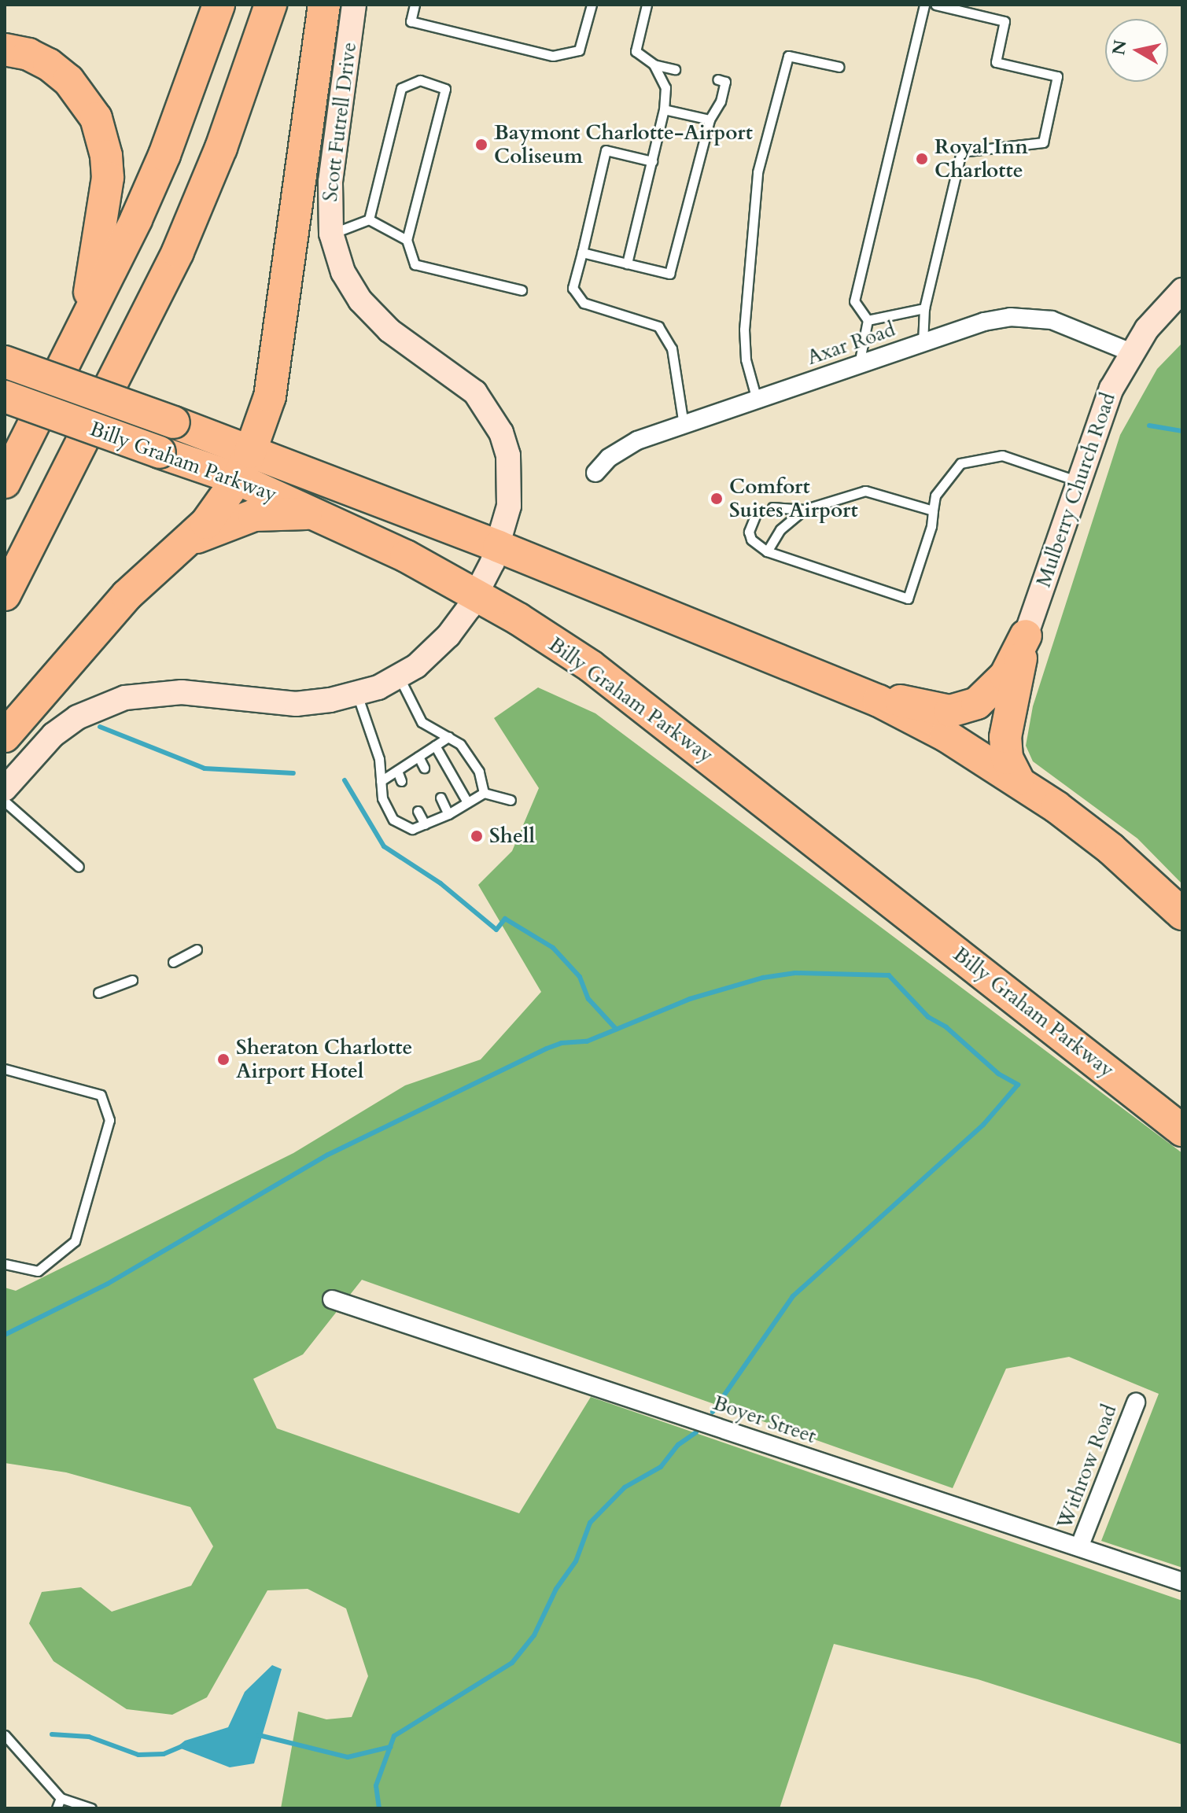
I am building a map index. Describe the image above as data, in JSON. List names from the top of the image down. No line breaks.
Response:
{"streets":{"highway":["Billy Graham Parkway"],"street":["Scott Futrell Drive","Axar Road","Mulberry Church Road","Boyer Street","Withrow Road"]},"crossings":[["Scott Futrell Drive","Billy Graham Parkway"],["Axar Road","Mulberry Church Road"],["Boyer Street","Withrow Road"]],"places":["Baymont Charlotte-Airport Coliseum","Royal Inn Charlotte","Comfort Suites Airport","Shell","Sheraton Charlotte Airport Hotel"],"north":"left"}
